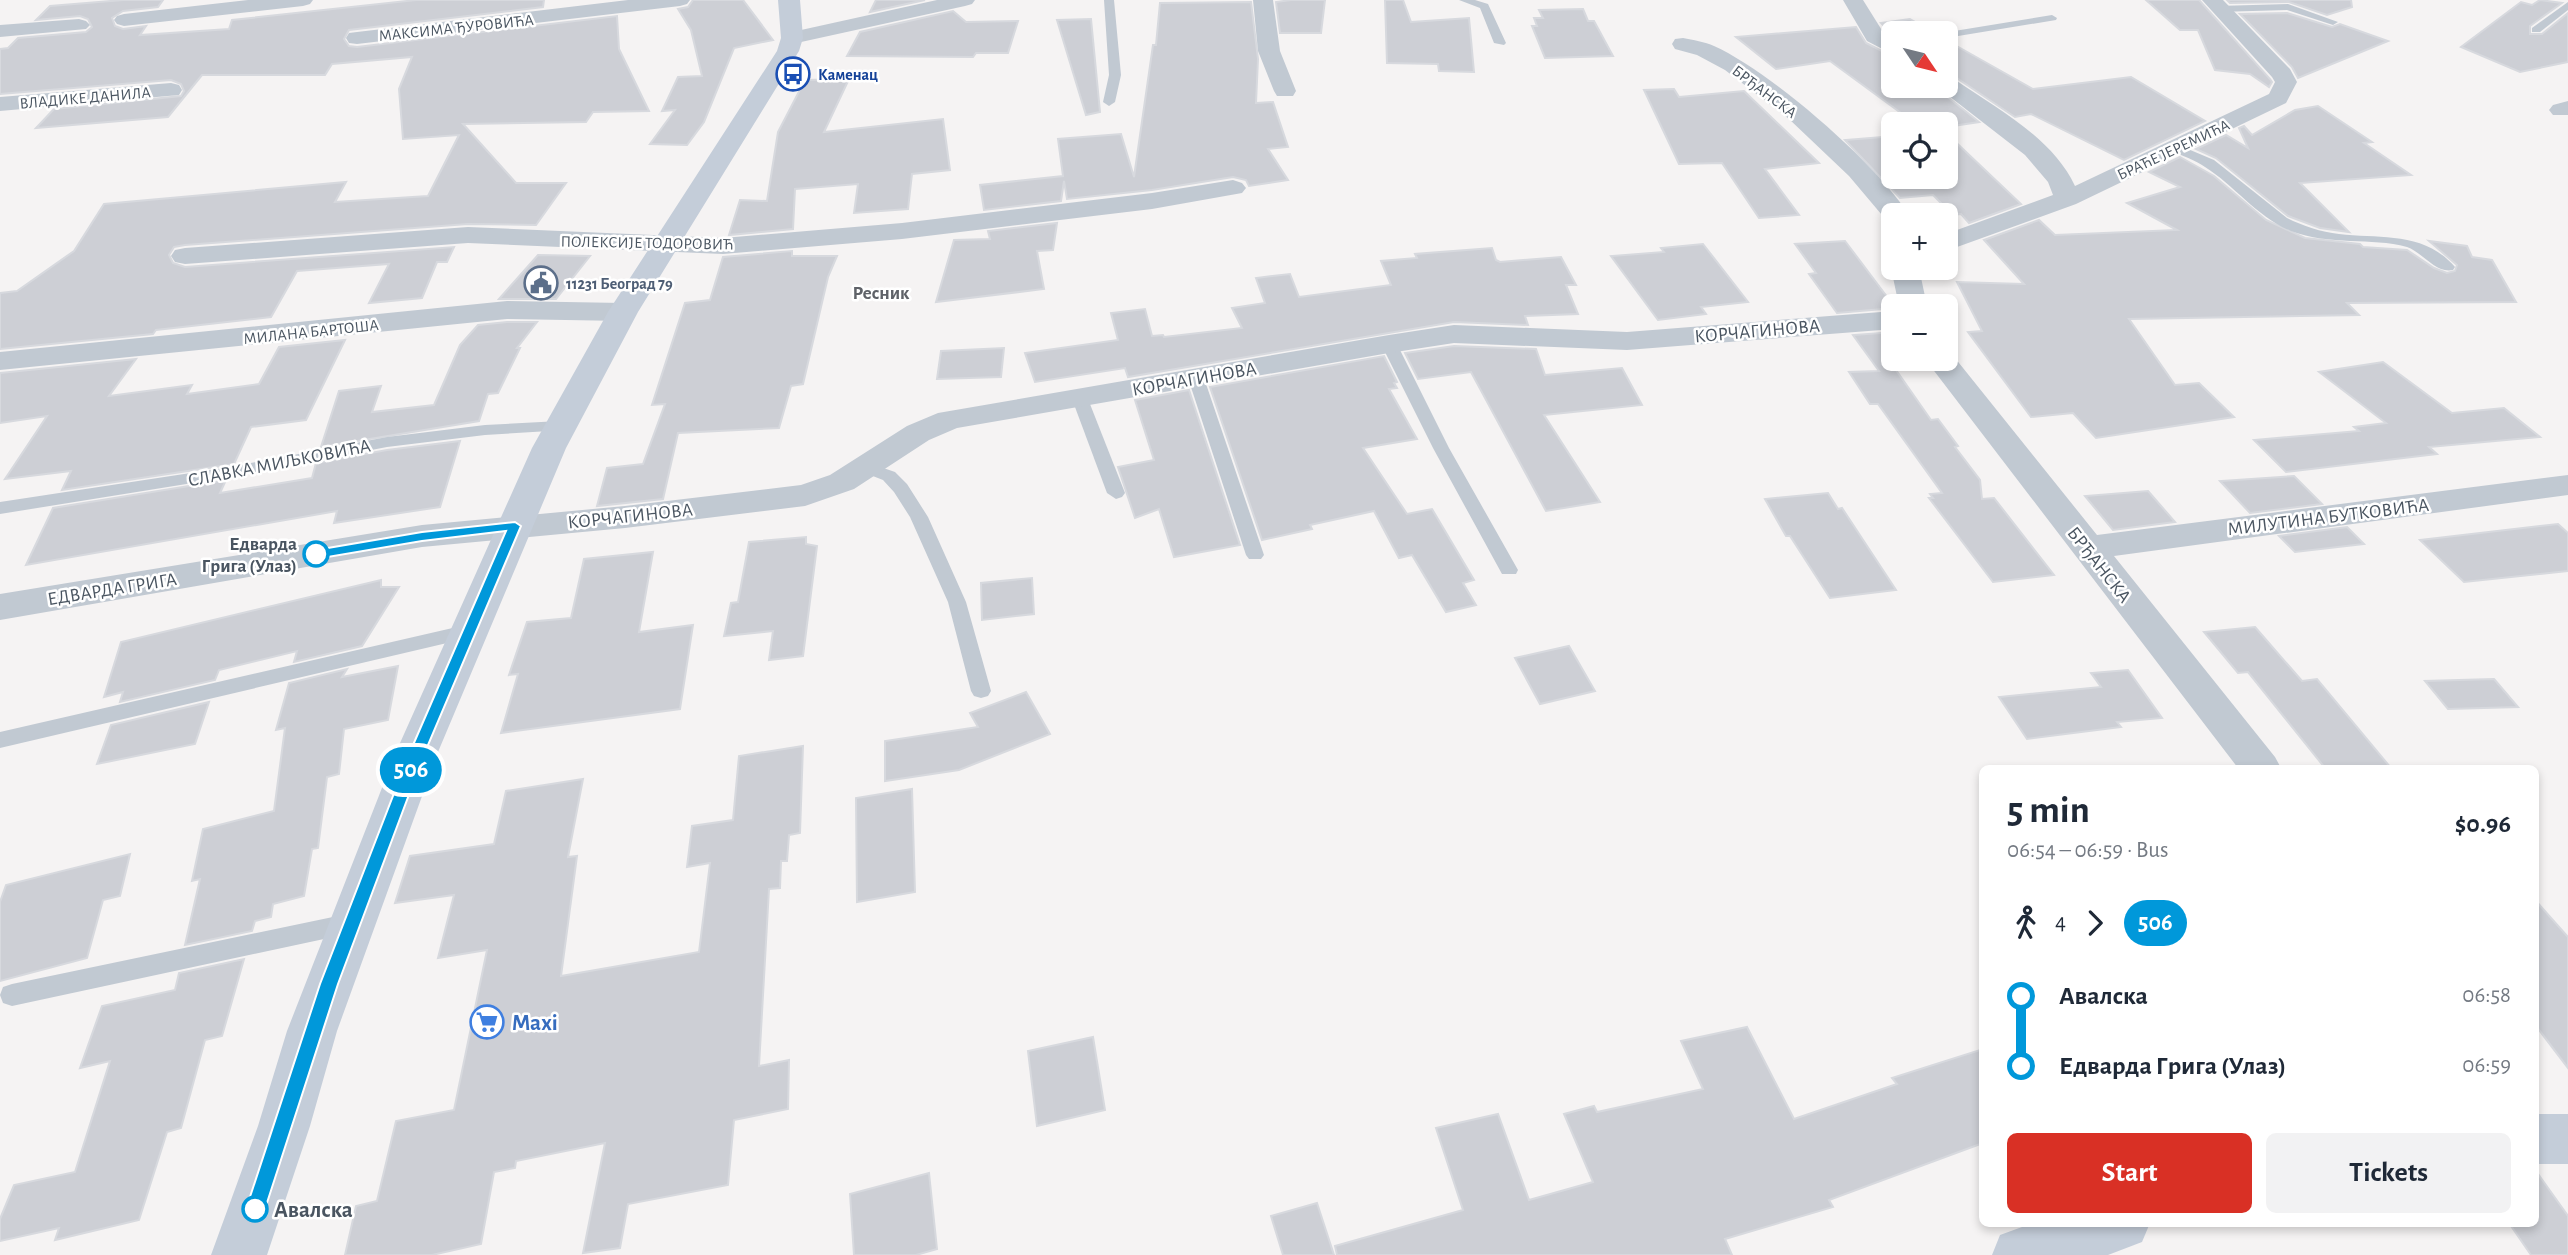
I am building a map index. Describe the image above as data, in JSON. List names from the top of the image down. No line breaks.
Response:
{"streets":{"street":["МАКСИМА ЂУРОВИЋА","БРЂАНСКА","ВЛАДИКЕ ДАНИЛА","БРАЋЕ ЈЕРЕМИЋА","ПОЛЕКСИЈЕ ТОДОРОВИЋ","КОРЧАГИНОВА","МИЛАНА БАРТОША","МИЛУТИНА БУТКОВИЋА","ЕДВАРДА ГРИГА"],"lane":["СЛАВКА МИЉКОВИЋА"]},"crossings":[["БРЂАНСКА","МИЛУТИНА БУТКОВИЋА"],["КОРЧАГИНОВА","ЕДВАРДА ГРИГА"]],"districts":["Ресник"],"places":{"bus stop":["Каменац"],"public building":["11231 Београд 79"],"other":["Едварда Грига (Улаз)","Авалска"],"supermarket":["Maxi"]},"lines":["bus line 506"],"north":"bottom right","page":{"on_map":"506","map_buttons":["+","−"],"heading":["5 min","06:54 – 06:59 · Bus","$0.96"],"legs":["4","506"],"list":[{"name":"Авалска","value":"06:58"},{"name":"Едварда Грига (Улаз)","value":"06:59"}],"buttons":["Start","Tickets"]}}
